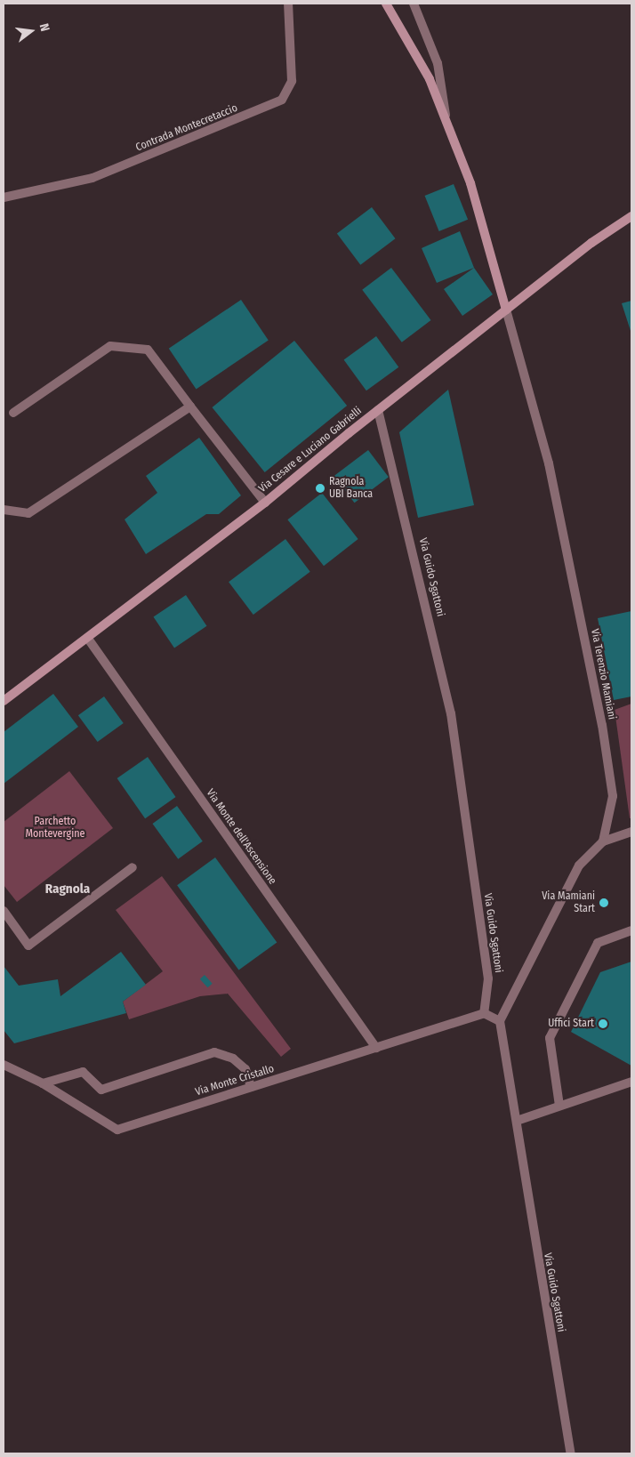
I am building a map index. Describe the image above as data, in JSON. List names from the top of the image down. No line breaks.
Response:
{"streets":{"main road":["Via Cesare e Luciano Gabrielli"],"street":["Contrada Montecretaccio","Via Guido Sgattoni","Via Terenzio Mamiani","Via Monte dell'Ascensione","Via Monte Cristallo"]},"crossings":[["Via Cesare e Luciano Gabrielli","Via Guido Sgattoni"],["Via Cesare e Luciano Gabrielli","Via Terenzio Mamiani"],["Via Cesare e Luciano Gabrielli","Via Monte dell'Ascensione"],["Via Guido Sgattoni","Via Monte Cristallo"],["Via Monte dell'Ascensione","Via Monte Cristallo"]],"districts":["Ragnola"],"parks":["Parchetto Montevergine"],"places":["Ragnola UBI Banca","Via Mamiani Start","Uffici Start"],"north":"right"}
